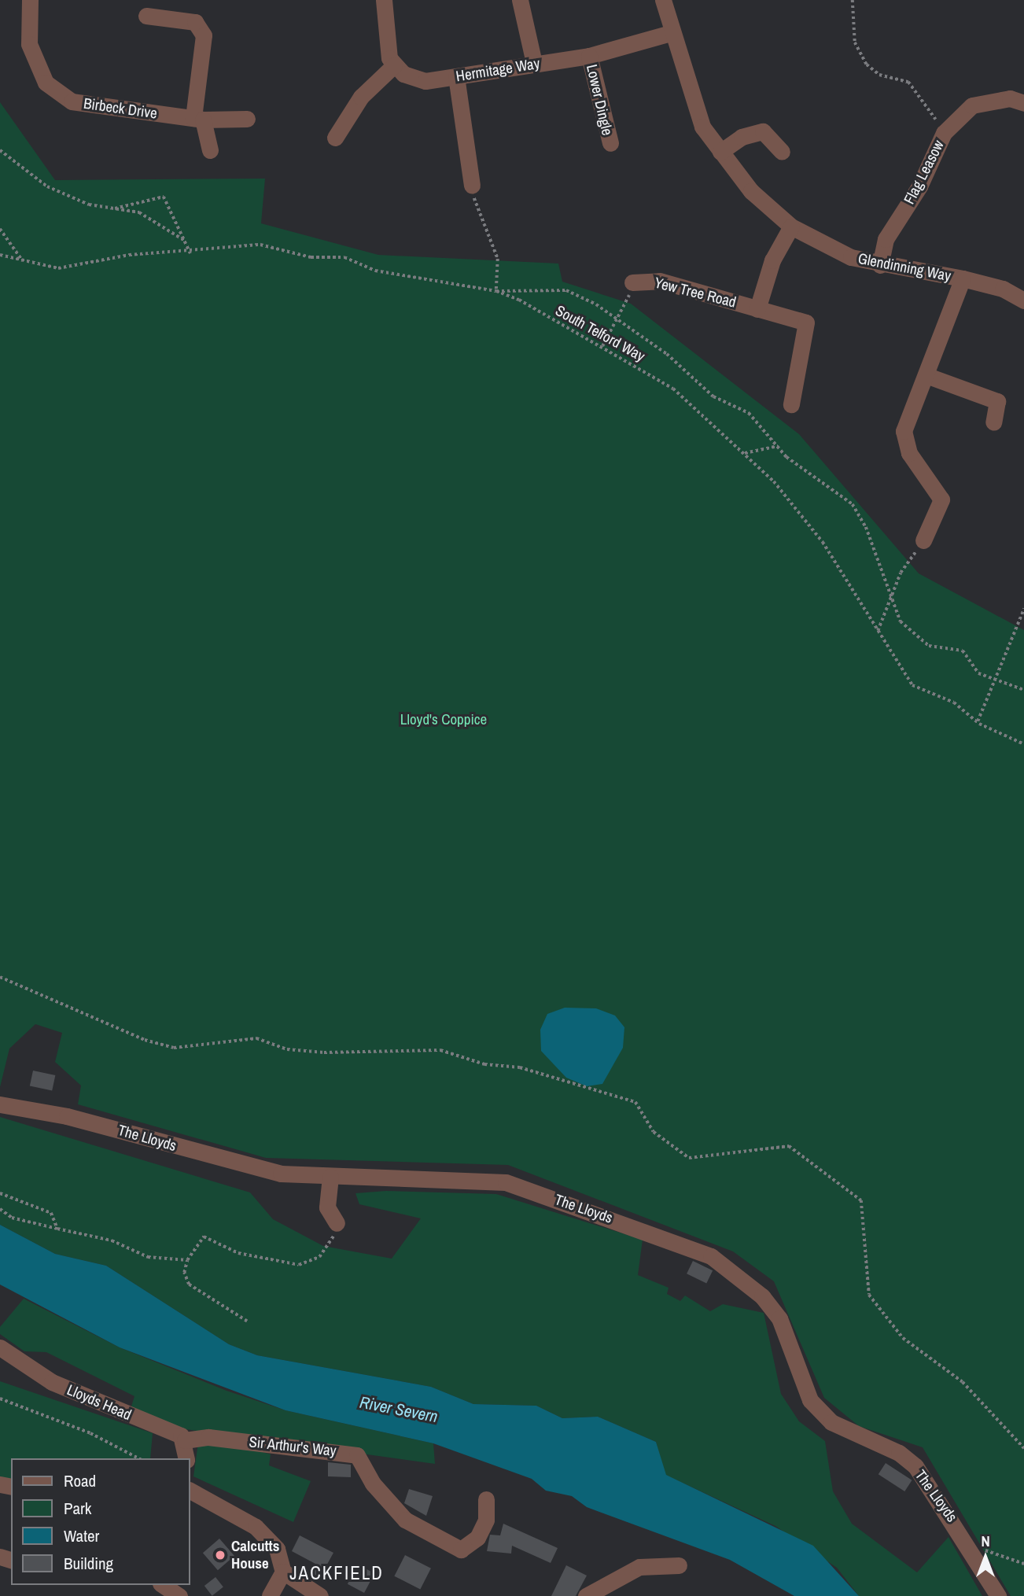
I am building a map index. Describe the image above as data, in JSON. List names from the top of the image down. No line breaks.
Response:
{"streets":{"street":["Hermitage Way","Lower Dingle","Birbeck Drive","Flag Leasow","Glendinning Way","Yew Tree Road","The Lloyds","Lloyds Head","Sir Arthur's Way"],"path":["South Telford Way"]},"crossings":[["Hermitage Way","Lower Dingle"],["Hermitage Way","Glendinning Way"],["Flag Leasow","Glendinning Way"],["Glendinning Way","Yew Tree Road"],["Lloyds Head","Sir Arthur's Way"]],"districts":["JACKFIELD"],"water":["River Severn"],"parks":["Lloyd's Coppice"],"places":["Calcutts House"],"legend":["Road","Park","Water","Building"],"north":"top"}
